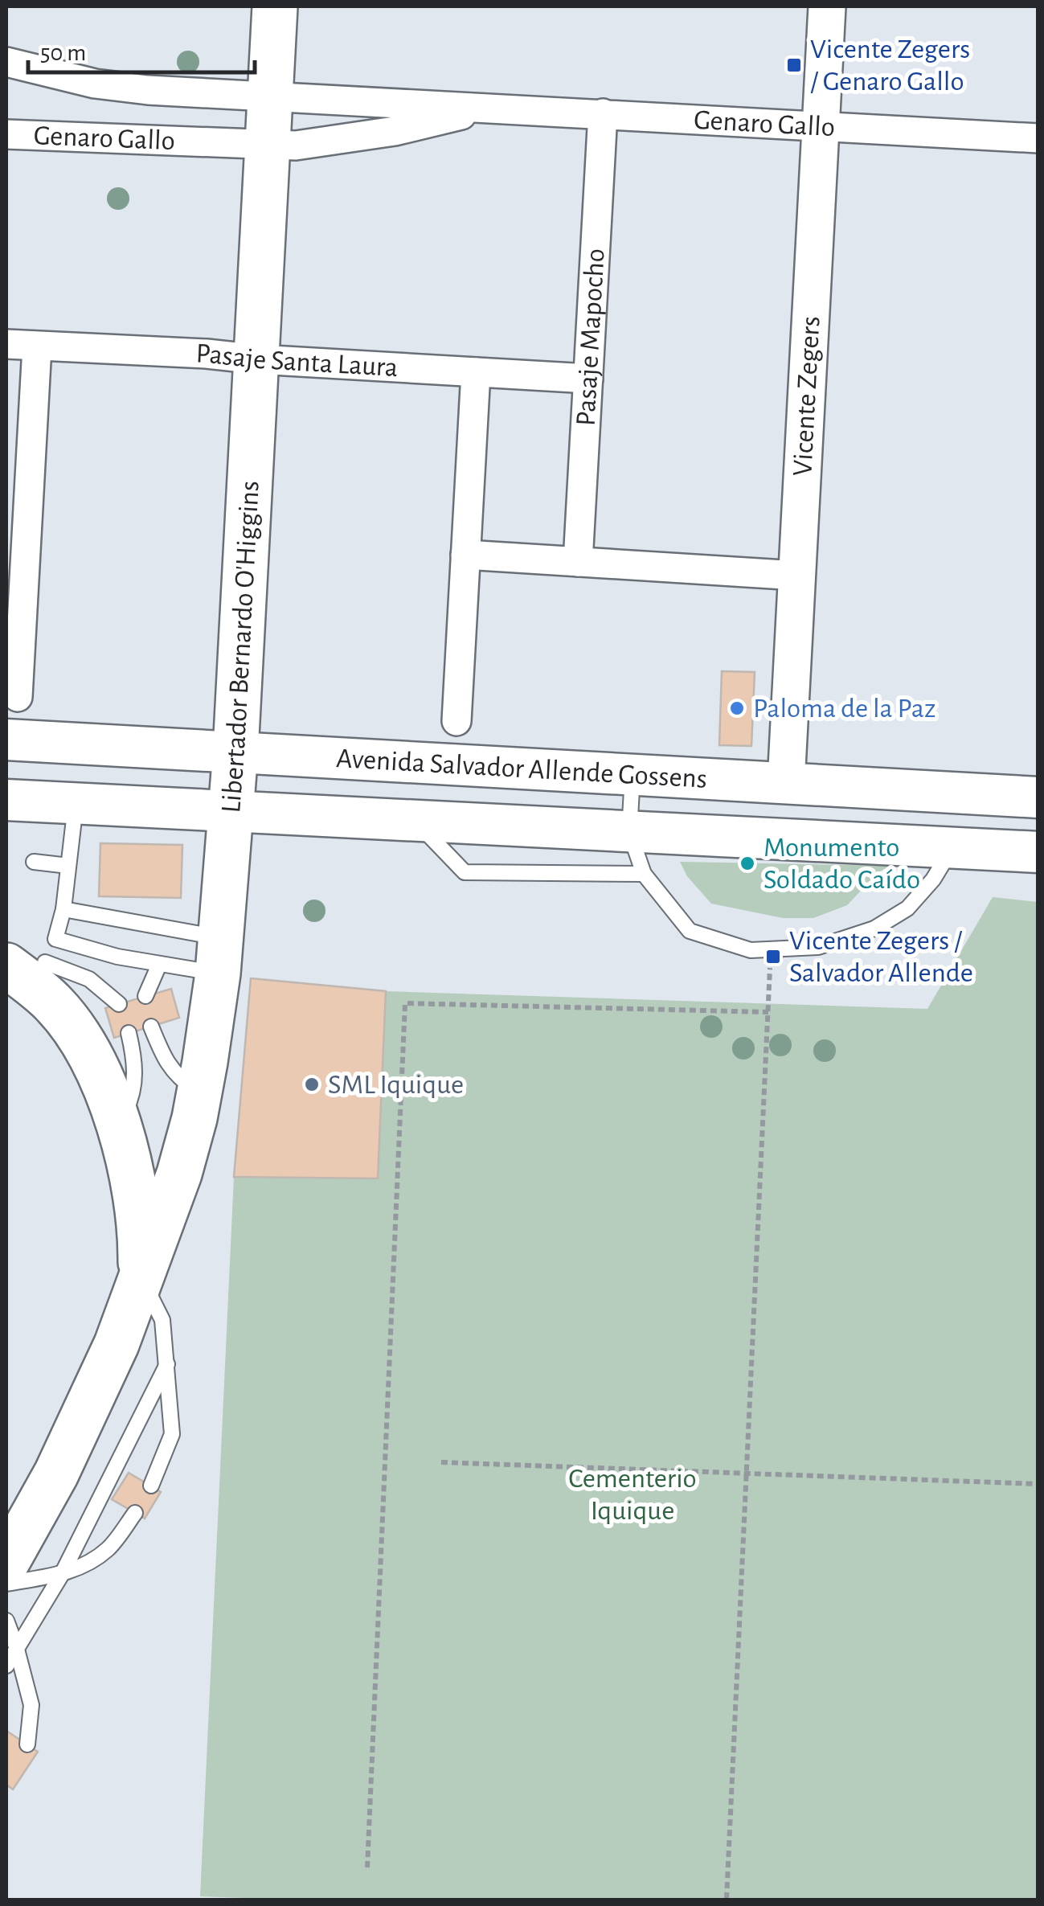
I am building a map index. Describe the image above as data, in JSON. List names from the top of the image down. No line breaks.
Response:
{"streets":{"main road":["Libertador Bernardo O'Higgins","Avenida Salvador Allende Gossens"],"street":["Genaro Gallo","Pasaje Mapocho","Pasaje Santa Laura","Vicente Zegers"]},"crossings":[["Genaro Gallo","Pasaje Mapocho"],["Genaro Gallo","Vicente Zegers"],["Genaro Gallo","Libertador Bernardo O'Higgins"],["Pasaje Mapocho","Pasaje Santa Laura"],["Pasaje Santa Laura","Libertador Bernardo O'Higgins"],["Vicente Zegers","Avenida Salvador Allende Gossens"],["Libertador Bernardo O'Higgins","Avenida Salvador Allende Gossens"]],"parks":["Cementerio Iquique"],"places":{"transit":["Vicente Zegers / Genaro Gallo","Vicente Zegers / Salvador Allende"],"other":["Paloma de la Paz","Monumento Soldado Caído","SML Iquique"]},"scale_bar":"50 m"}
